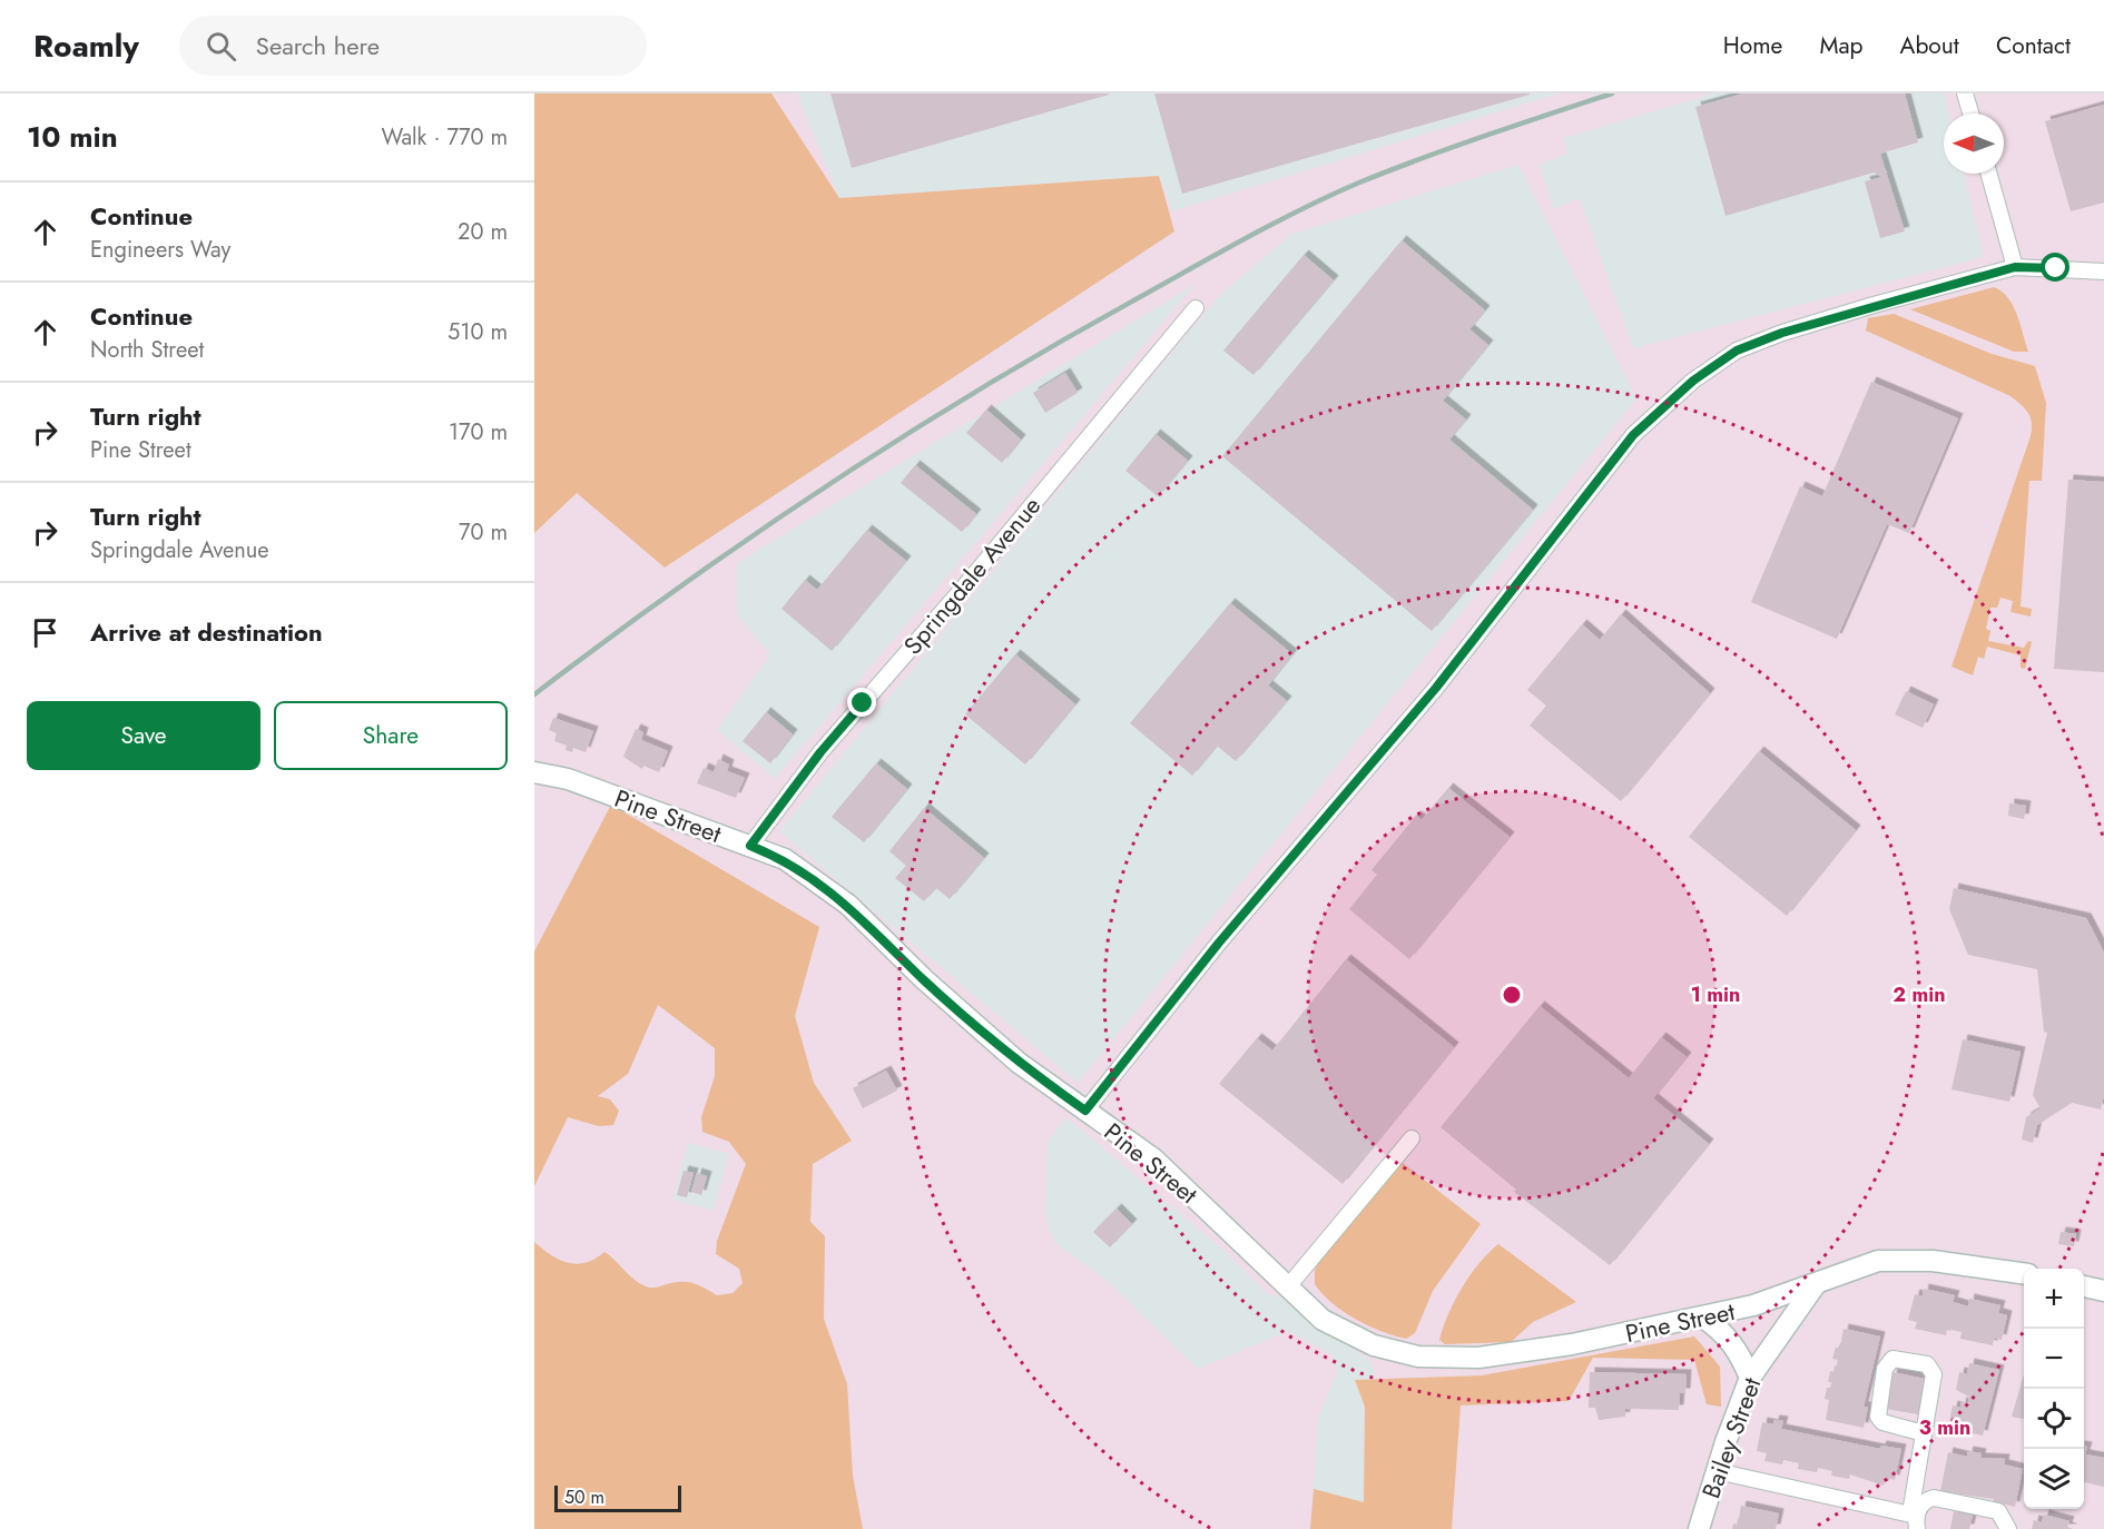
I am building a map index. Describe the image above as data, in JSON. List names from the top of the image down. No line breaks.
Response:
{"streets":{"street":["Springdale Avenue","Pine Street","Bailey Street"]},"crossings":[["Springdale Avenue","Pine Street"],["Pine Street","Bailey Street"]],"scale_bar":"50 m","north":"left","page":{"header":"Roamly","search":"Search here","nav":["Home","Map","About","Contact"],"heading":["10 min","Walk · 770 m"],"list":[["Continue","Engineers Way","20 m"],["Continue","North Street","510 m"],["Turn right","Pine Street","170 m"],["Turn right","Springdale Avenue","70 m"],"Arrive at destination"],"buttons":["Save","Share"],"map_buttons":["+","−"],"scale":"50 m"},"rings":["1 min","2 min","3 min"]}
